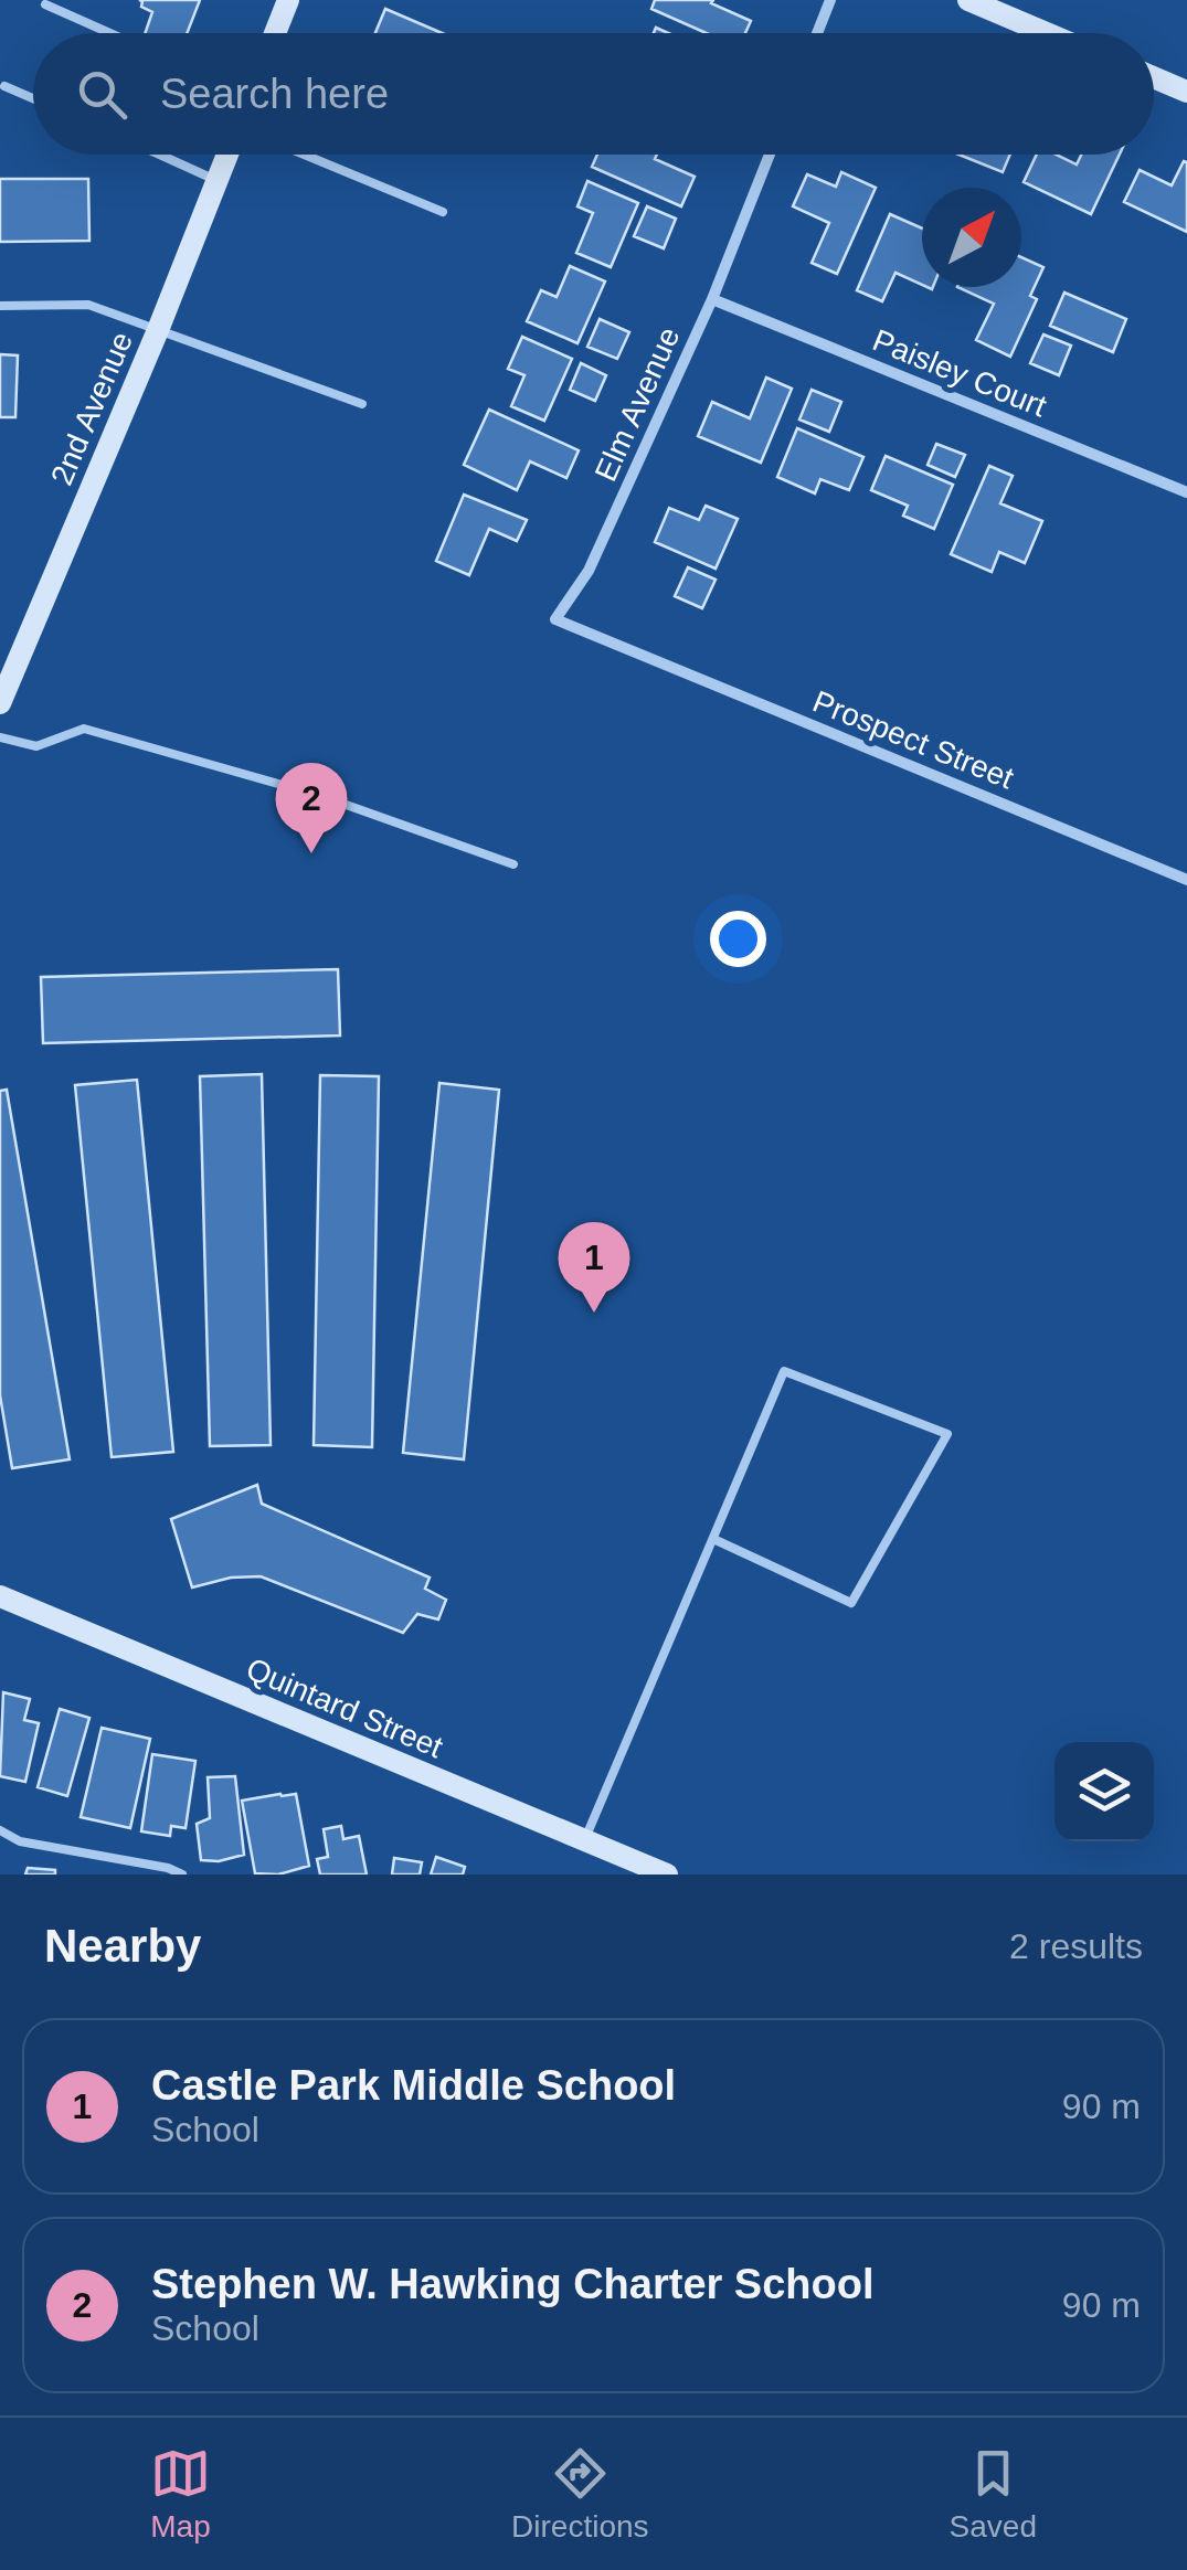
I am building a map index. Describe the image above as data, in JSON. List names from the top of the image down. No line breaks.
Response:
{"streets":{"street":["Paisley Court","Elm Avenue","2nd Avenue","Prospect Street","Quintard Street"]},"crossings":[["Paisley Court","Elm Avenue"],["Elm Avenue","Prospect Street"]],"north":"top right","page":{"search":"Search here","pins":["2","1"],"heading":["Nearby","2 results"],"list":[{"mark":"1","name":"Castle Park Middle School","note":"School","value":"90 m"},{"mark":"2","name":"Stephen W. Hawking Charter School","note":"School","value":"90 m"}],"nav":["Map","Directions","Saved"]}}
